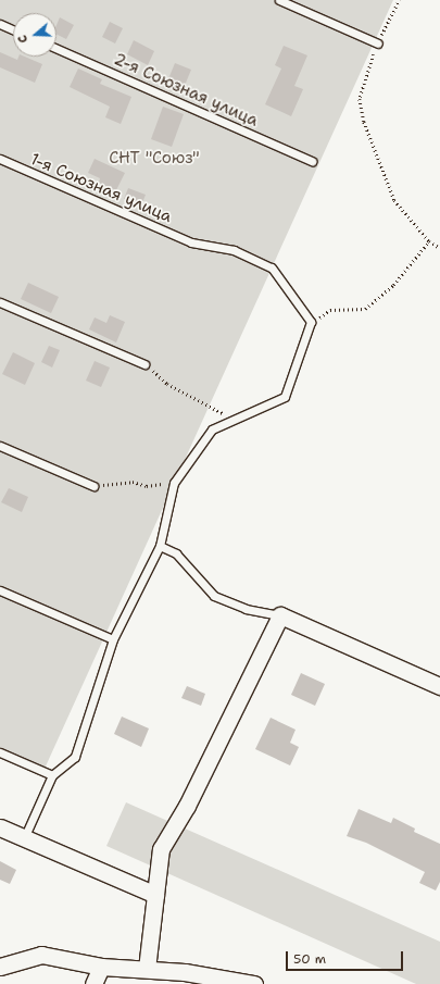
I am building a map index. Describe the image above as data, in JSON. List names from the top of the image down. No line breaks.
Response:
{"streets":{"lane":["2-я Союзная улица","1-я Союзная улица"]},"parks":["СНТ \"Союз\""],"scale_bar":"50 m","north":"left"}
